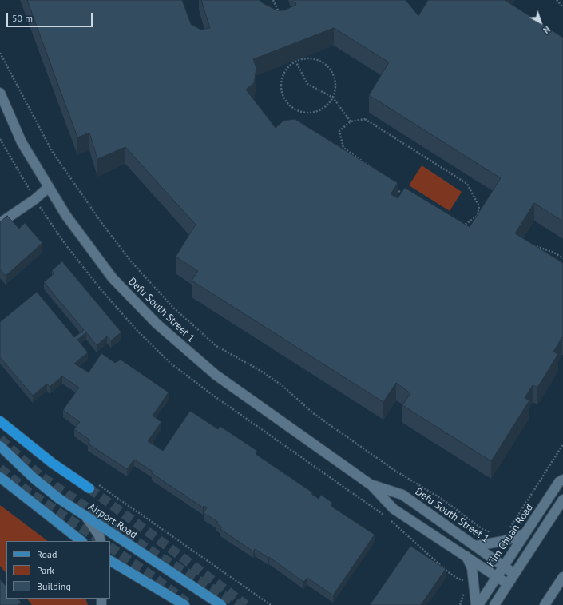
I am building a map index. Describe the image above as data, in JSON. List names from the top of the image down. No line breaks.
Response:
{"streets":{"main road":["Airport Road"],"street":["Defu South Street 1","Kim Chuan Road"]},"crossings":[["Defu South Street 1","Kim Chuan Road"]],"legend":["Road","Park","Building"],"scale_bar":"50 m","north":"bottom right"}
